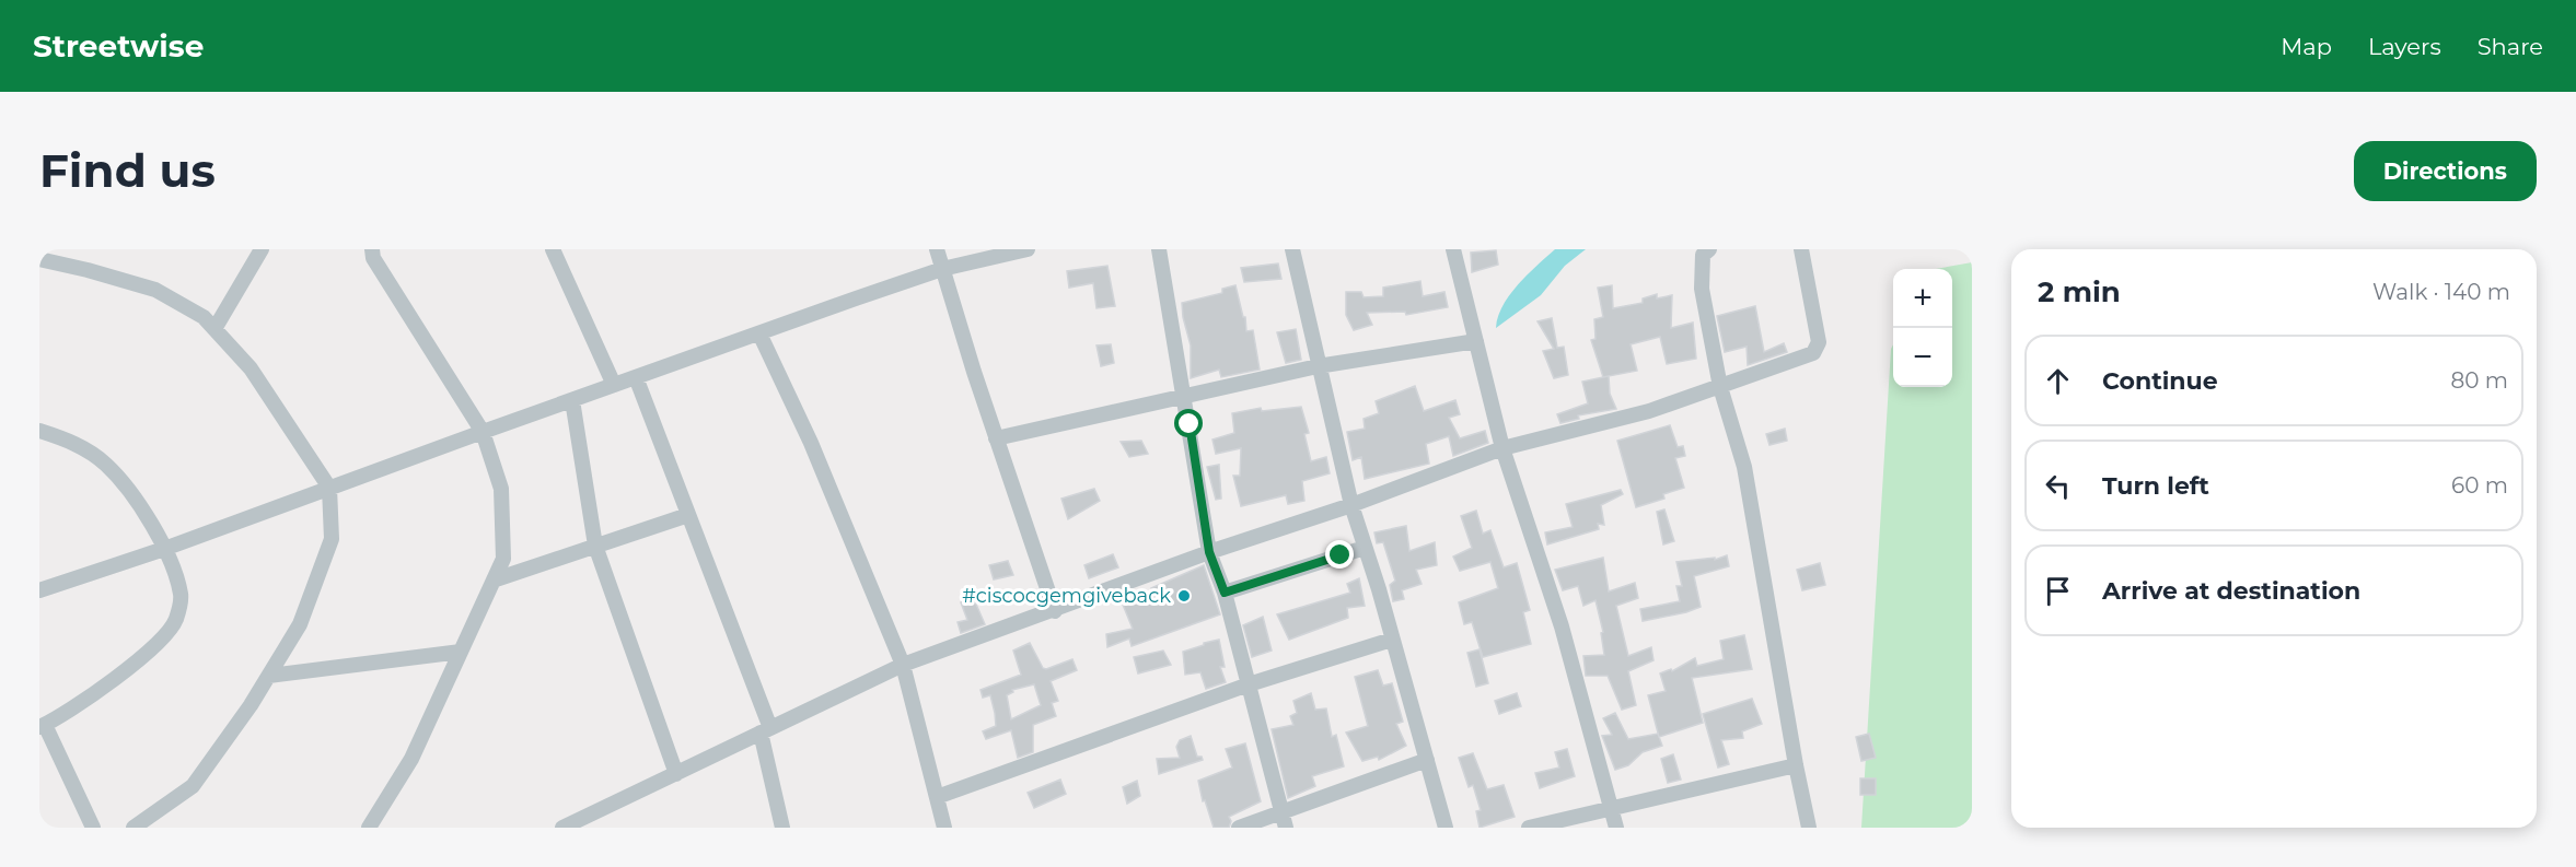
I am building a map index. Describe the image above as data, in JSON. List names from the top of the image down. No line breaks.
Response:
{"places":["#ciscocgemgiveback"],"page":{"header":"Streetwise","nav":["Map","Layers","Share"],"buttons":"Directions","title":"Find us","heading":["2 min","Walk · 140 m"],"map_buttons":["+","−"],"list":[["Continue","80 m"],["Turn left","60 m"],"Arrive at destination"]}}
